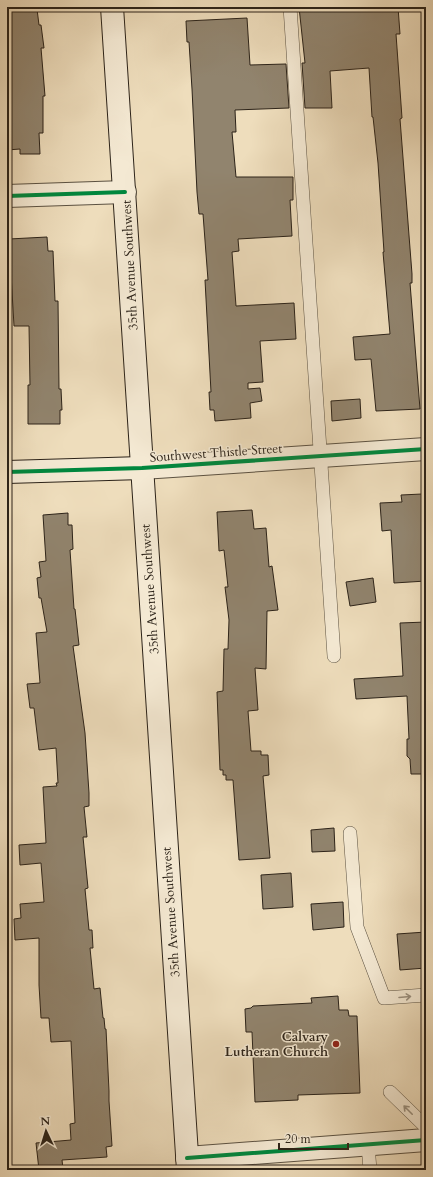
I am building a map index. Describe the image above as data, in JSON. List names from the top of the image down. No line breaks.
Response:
{"streets":{"main road":["35th Avenue Southwest","Southwest Thistle Street"]},"crossings":[["35th Avenue Southwest","Southwest Thistle Street"]],"places":["Calvary Lutheran Church"],"scale_bar":"20 m","north":"top"}
